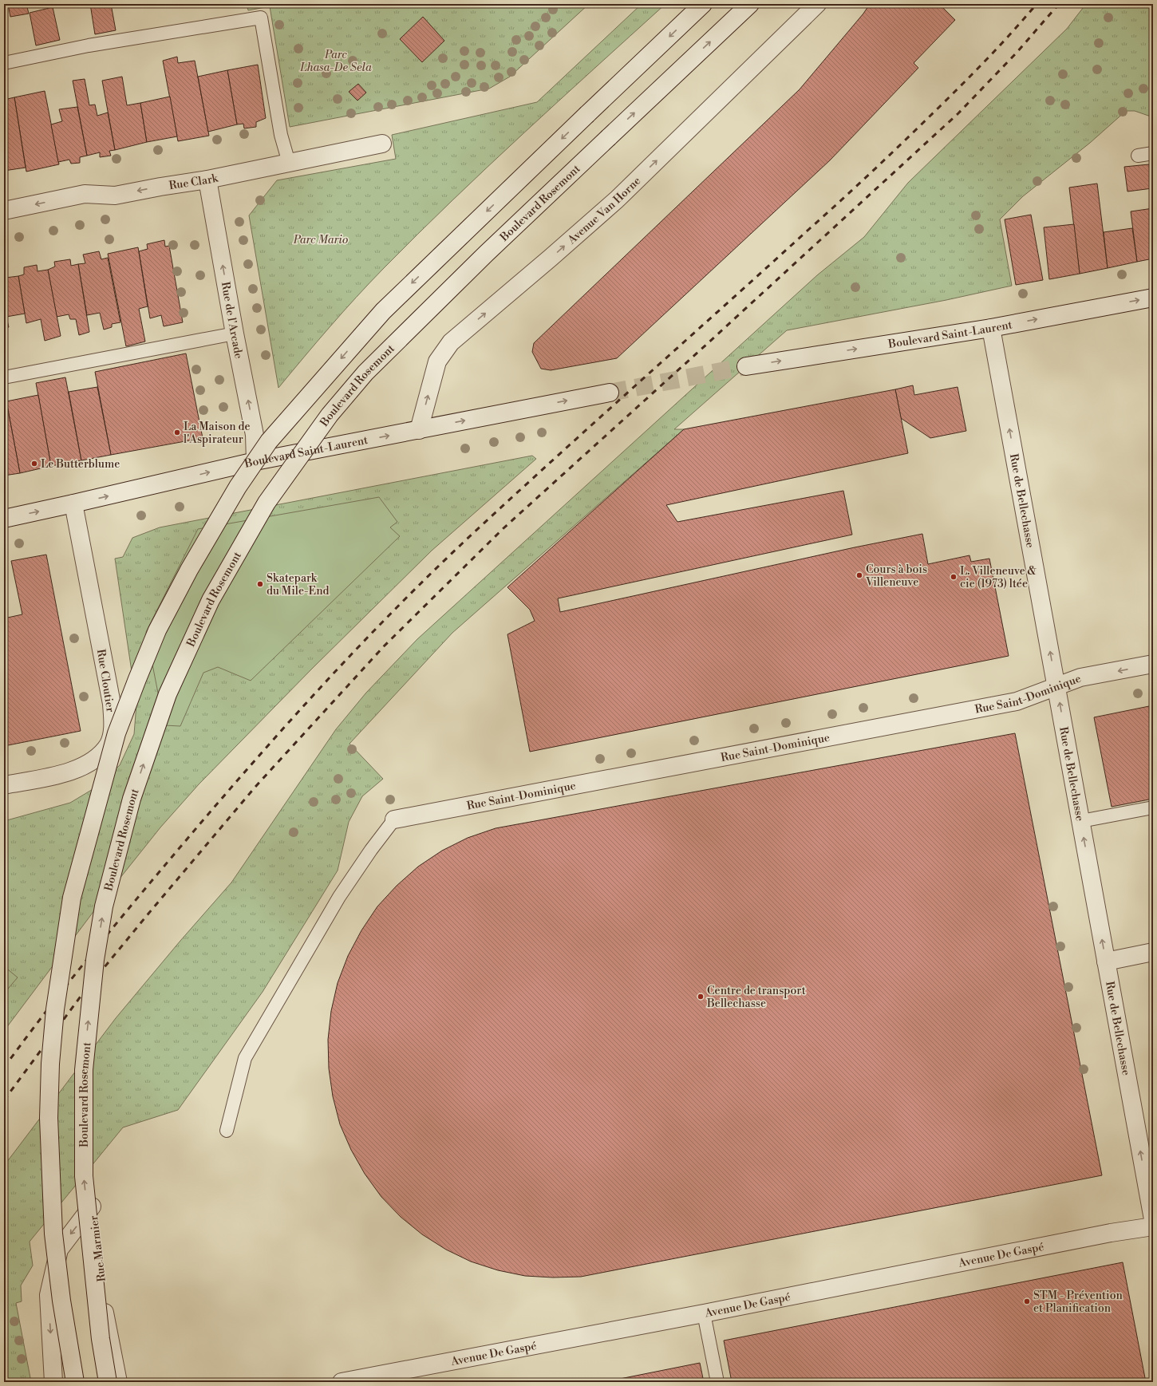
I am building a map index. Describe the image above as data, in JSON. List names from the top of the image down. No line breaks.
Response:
{"streets":{"street":["Rue Clark","Boulevard Rosemont","Avenue Van Horne","Rue de l'Arcade","Boulevard Saint-Laurent","Rue de Bellechasse","Rue Cloutier","Rue Saint-Dominique","Rue Marmier","Avenue De Gaspé"]},"crossings":[["Rue Clark","Rue de l'Arcade"],["Avenue Van Horne","Boulevard Saint-Laurent"],["Rue de l'Arcade","Boulevard Saint-Laurent"],["Boulevard Saint-Laurent","Rue de Bellechasse"],["Boulevard Saint-Laurent","Rue Cloutier"],["Rue de Bellechasse","Rue Saint-Dominique"]],"one_way":["Rue Clark","Avenue Van Horne","Rue de l'Arcade","Boulevard Saint-Laurent","Rue de Bellechasse"],"parks":["Parc Lhasa-De Sela","Parc Mario"],"places":["La Maison de l'Aspirateur","Le Butterblume","Cours à bois Villeneuve","L. Villeneuve & cie (1973) ltée","Skatepark du Mile-End","Centre de transport Bellechasse","STM - Prévention et Planification"]}
